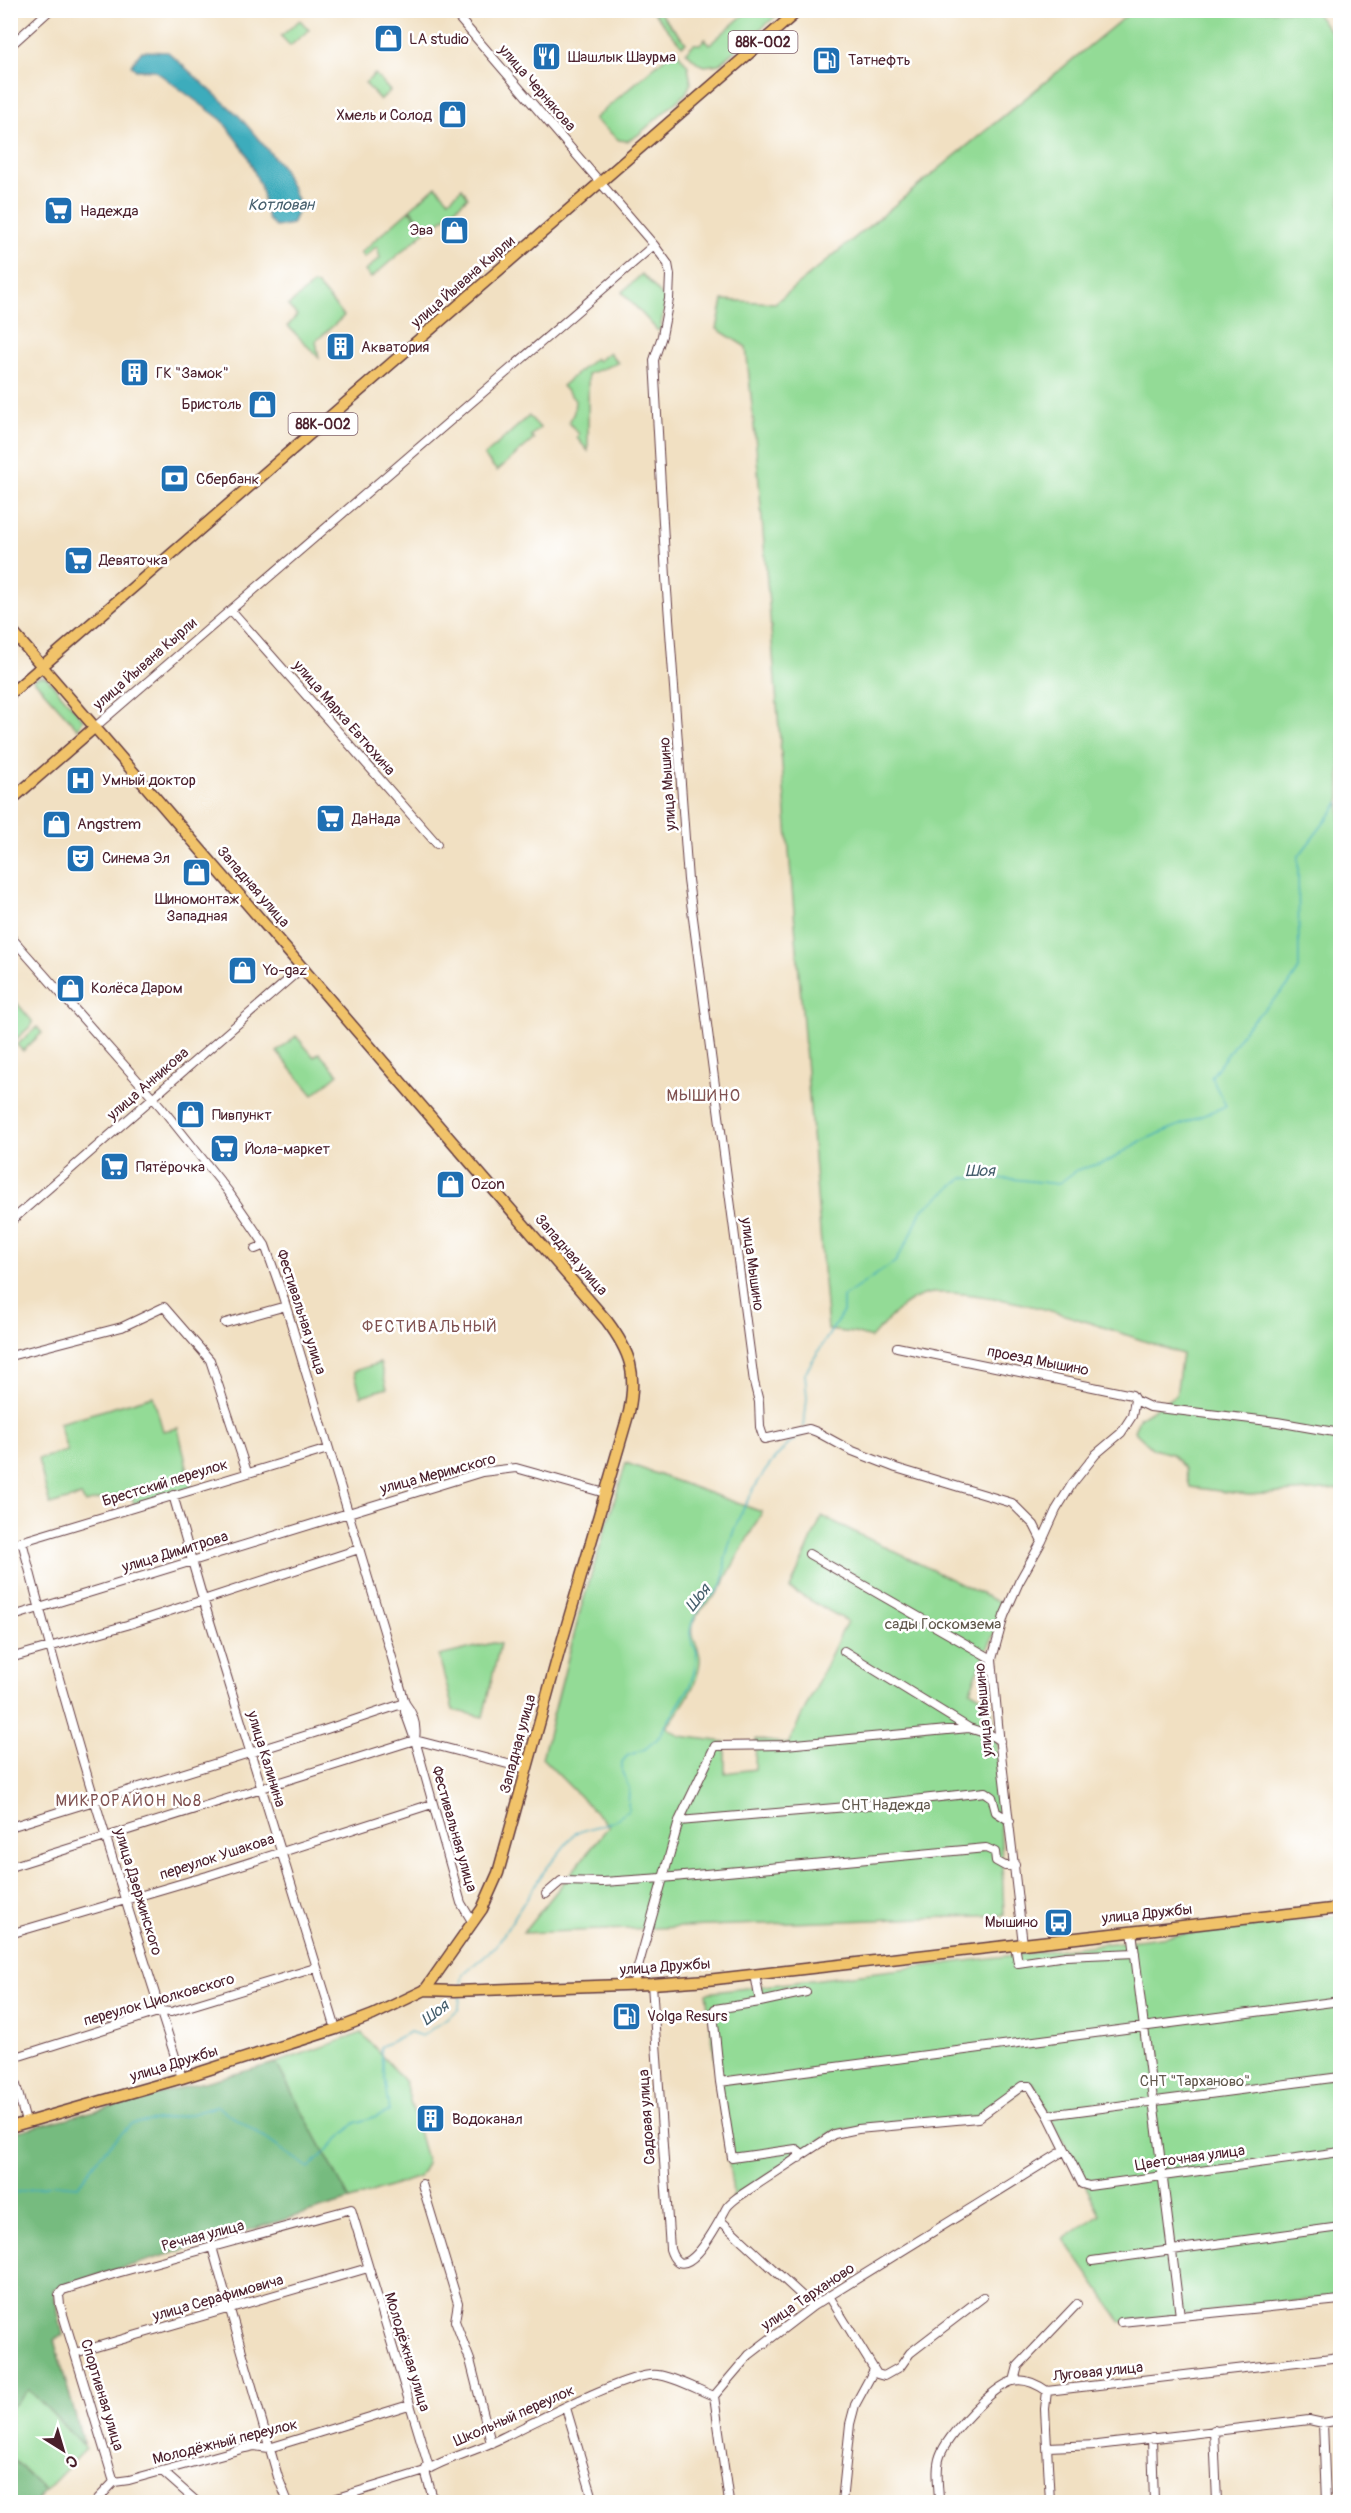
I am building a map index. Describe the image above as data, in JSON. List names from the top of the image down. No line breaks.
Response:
{"streets":{"main road":["88К-002","улица Йывана Кырли","Западная улица","улица Дружбы"],"street":["улица Чернякова","улица Марка Евтюхина","улица Мышино","улица Анникова","Фестивальная улица","проезд Мышино","улица Меримского","Брестский переулок","улица Димитрова","улица Калинина","переулок Ушакова","улица Дзержинского","переулок Циолковского","Садовая улица","Цветочная улица","Речная улица","улица Тарханово","улица Серафимовича","Молодёжная улица","Луговая улица","Спортивная улица","Школьный переулок","Молодёжный переулок"]},"crossings":[["улица Чернякова","улица Йывана Кырли"],["улица Чернякова","улица Мышино"],["улица Йывана Кырли","улица Марка Евтюхина"],["улица Йывана Кырли","Западная улица"],["улица Мышино","улица Дружбы"],["Западная улица","улица Анникова"],["Западная улица","Фестивальная улица"],["Западная улица","улица Меримского"],["Западная улица","улица Дружбы"],["улица Анникова","Фестивальная улица"],["Фестивальная улица","улица Меримского"],["Фестивальная улица","Брестский переулок"],["Фестивальная улица","улица Димитрова"],["Фестивальная улица","переулок Ушакова"],["улица Меримского","улица Димитрова"],["Брестский переулок","улица Калинина"],["Брестский переулок","улица Дзержинского"],["улица Димитрова","улица Калинина"],["улица Димитрова","улица Дзержинского"],["улица Калинина","переулок Ушакова"],["улица Калинина","улица Дружбы"],["улица Калинина","переулок Циолковского"],["переулок Ушакова","улица Дзержинского"],["улица Дзержинского","улица Дружбы"],["улица Дзержинского","переулок Циолковского"],["улица Дружбы","Садовая улица"],["Цветочная улица","улица Тарханово"],["Речная улица","Молодёжная улица"],["Речная улица","Спортивная улица"],["улица Тарханово","Школьный переулок"],["улица Серафимовича","Молодёжная улица"],["улица Серафимовича","Спортивная улица"],["Молодёжная улица","Школьный переулок"],["Молодёжная улица","Молодёжный переулок"],["Спортивная улица","Молодёжный переулок"]],"districts":["МЫШИНО","ФЕСТИВАЛЬНЫЙ","МИКРОРАЙОН №8"],"water":["Котлован","Шоя"],"parks":["сады Госкомзема","СНТ Надежда","СНТ \"Тарханово\""],"places":{"shop":["LА studio","Хмель и Солод","Эва","Бристоль","Angstrem","Шиномонтаж Западная","Yo-gaz","Колёса Даром","Пивпункт","Ozon"],"restaurant":["Шашлык Шаурма"],"fuel station":["Татнефть","Volga Resurs"],"supermarket":["Надежда","Девяточка","ДаНада","Йола-маркет","Пятёрочка"],"building":["Акватория","ГК \"Замок\"","Водоканал"],"bank":["Сбербанк"],"hospital":["Умный доктор"],"theatre":["Синема Эл"],"bus stop":["Мышино"]},"north":"bottom right"}
